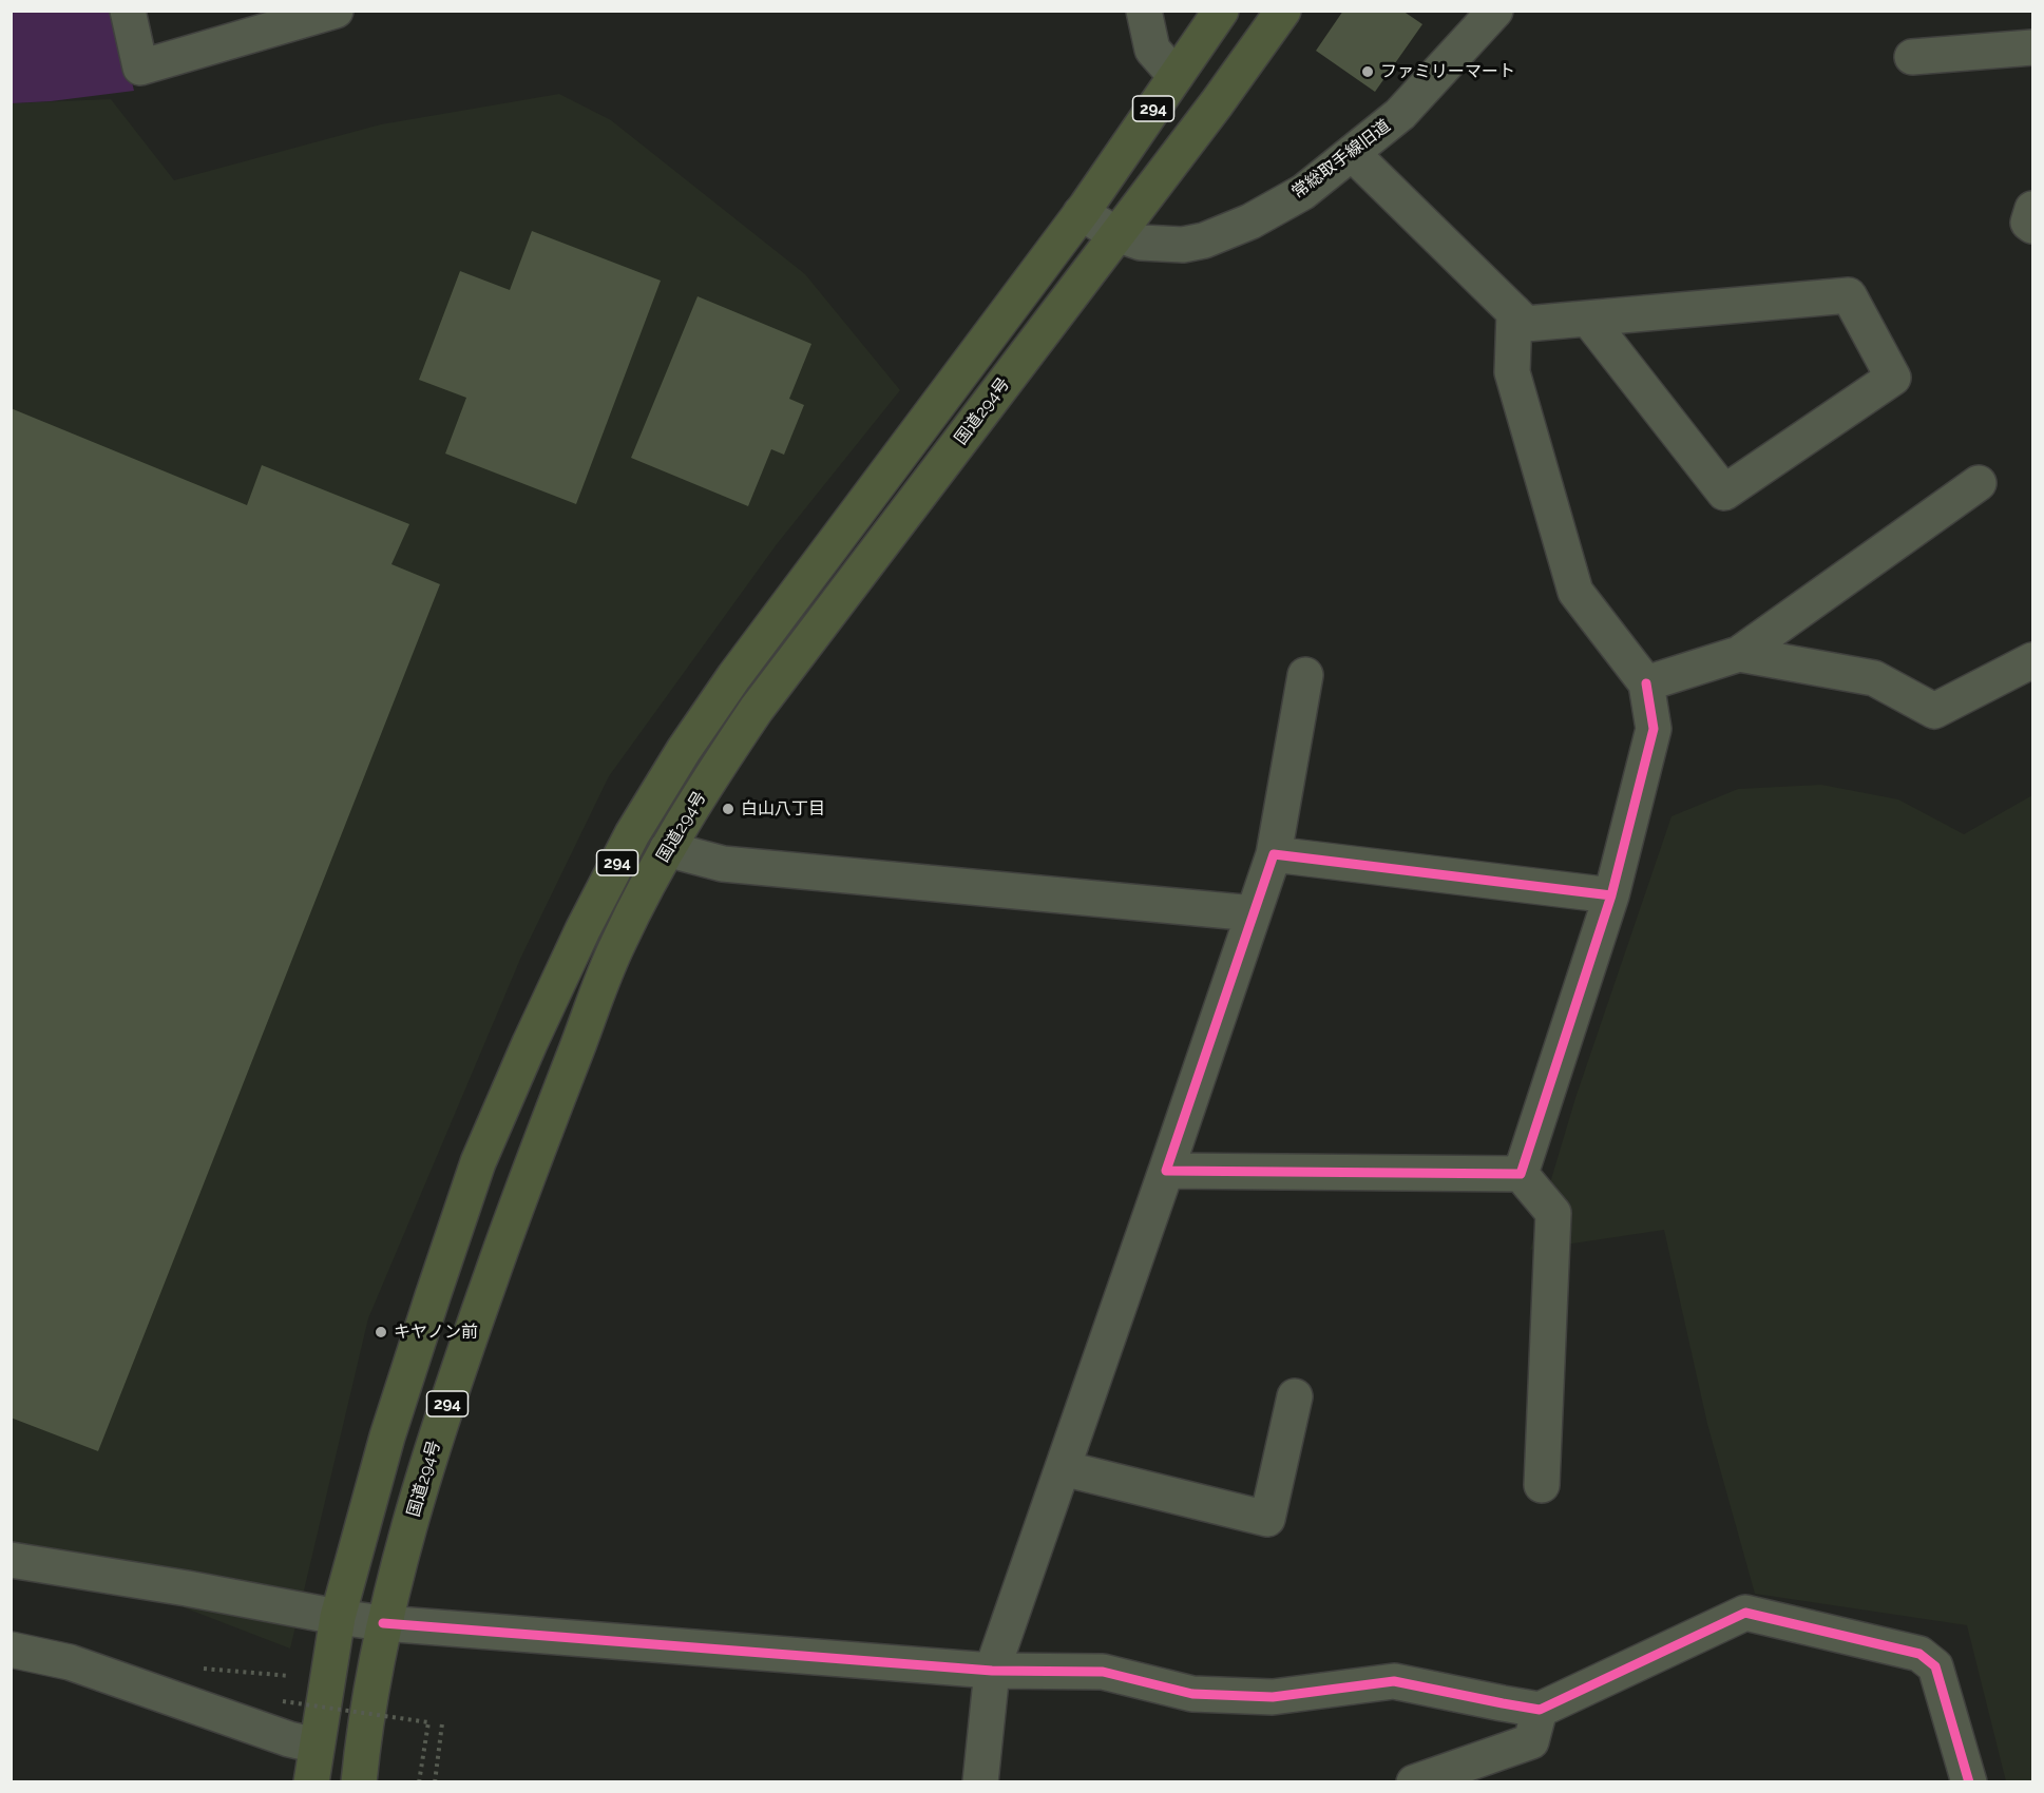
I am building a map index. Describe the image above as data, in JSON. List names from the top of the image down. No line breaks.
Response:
{"streets":{"highway":["294","国道294号"],"street":["常総取手線旧道"]},"crossings":[["294","常総取手線旧道"],["常総取手線旧道","国道294号"]],"places":["ファミリーマート","白山八丁目","キヤノン前"]}
